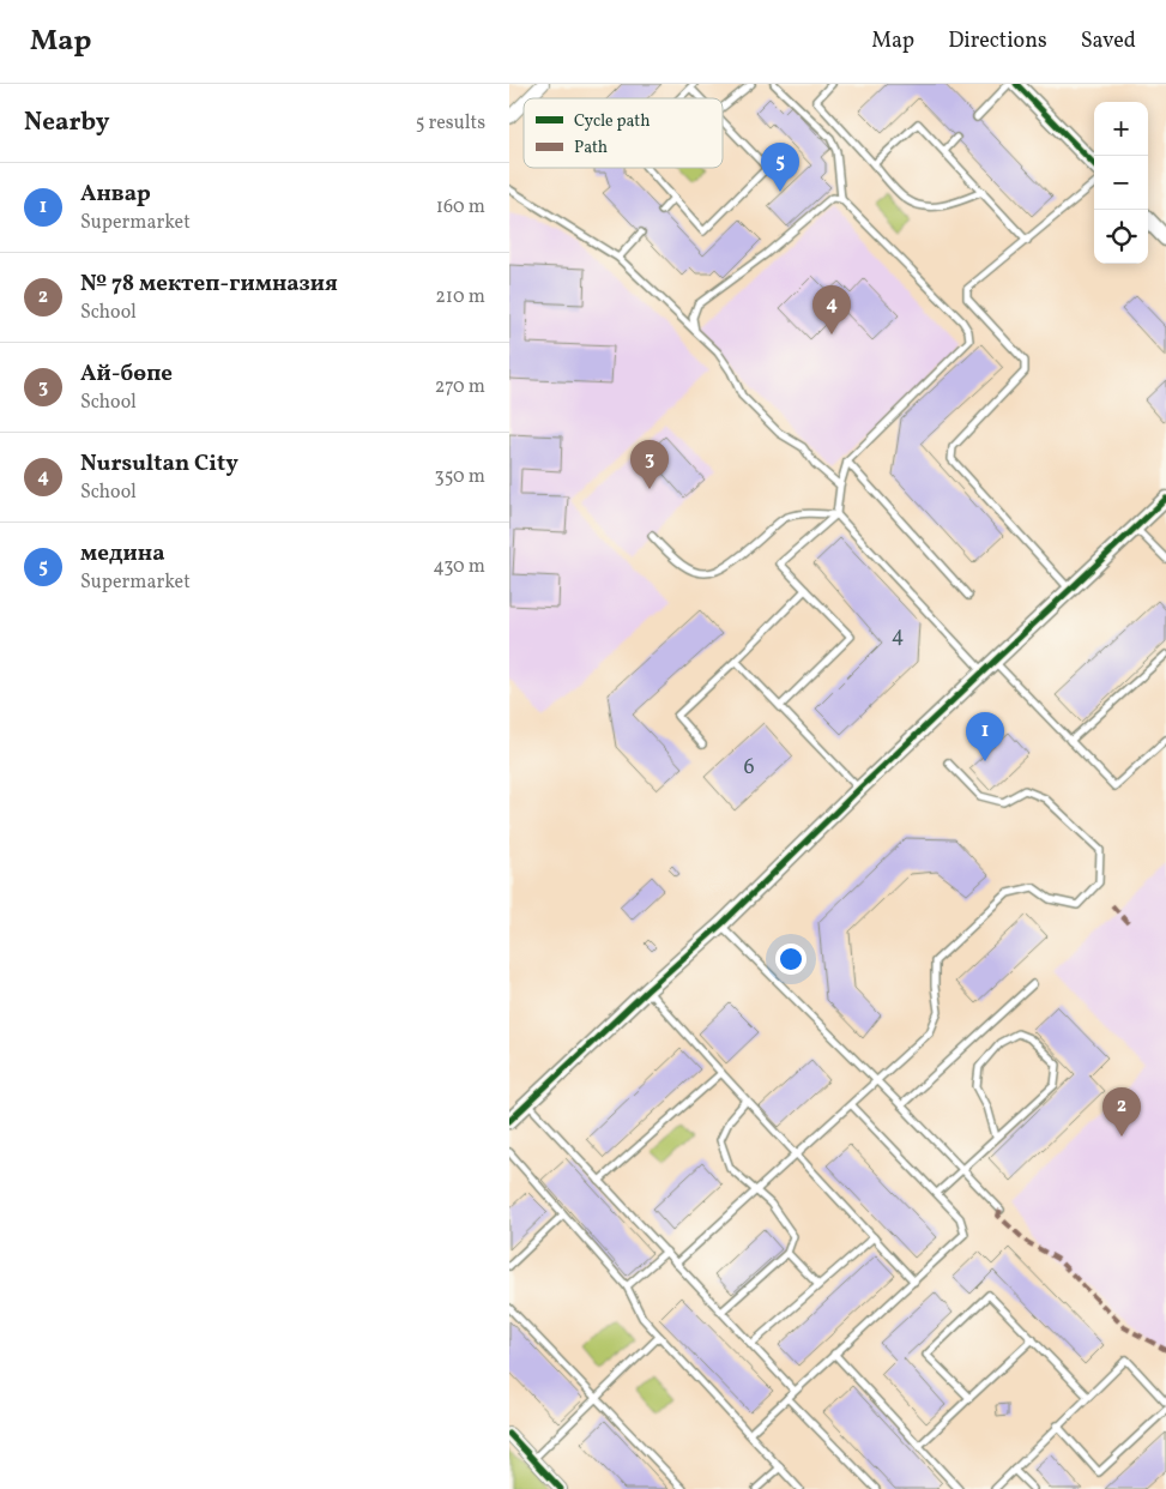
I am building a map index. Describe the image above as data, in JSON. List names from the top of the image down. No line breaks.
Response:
{"house_numbers":["4","6"],"legend":["Cycle path","Path"],"page":{"header":"Map","nav":["Map","Directions","Saved"],"heading":["Nearby","5 results"],"map_buttons":["+","−"],"pins":["5","4","3","1","2"],"list":[{"mark":"1","name":"Анвар","note":"Supermarket","value":"160 m"},{"mark":"2","name":"№ 78 мектеп-гимназия","note":"School","value":"210 m"},{"mark":"3","name":"Ай-бөпе","note":"School","value":"270 m"},{"mark":"4","name":"Nursultan City","note":"School","value":"350 m"},{"mark":"5","name":"медина","note":"Supermarket","value":"430 m"}]}}
